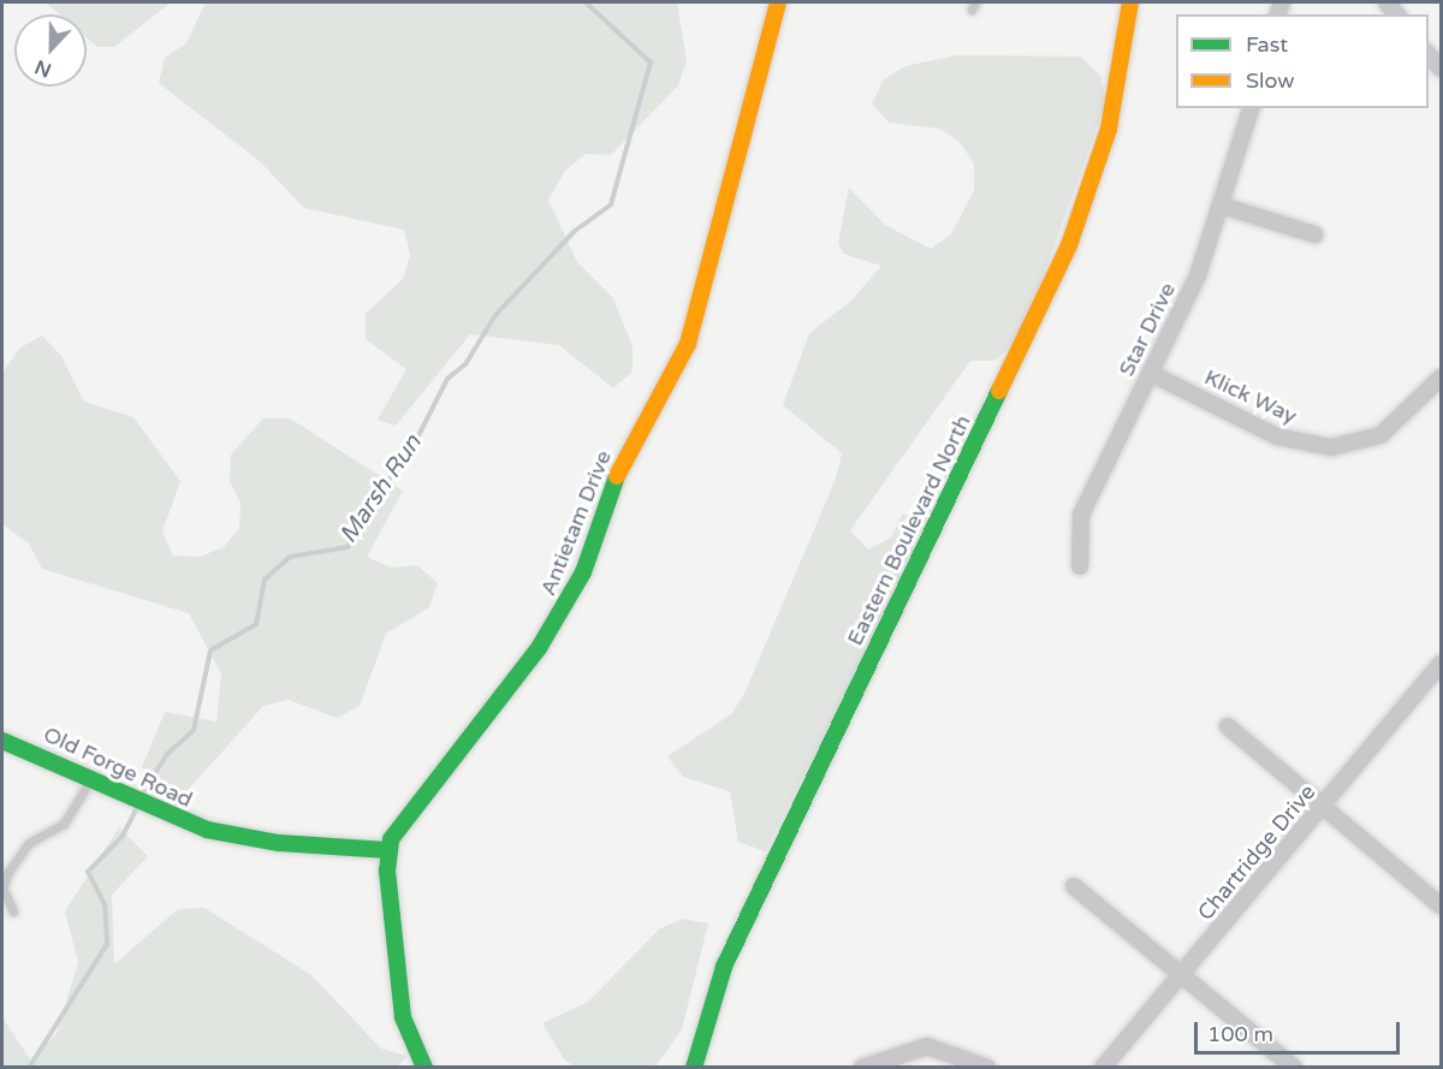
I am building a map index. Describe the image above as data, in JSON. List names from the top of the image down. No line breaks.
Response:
{"streets":{"street":["Star Drive","Klick Way","Antietam Drive","Eastern Boulevard North","Old Forge Road","Chartridge Drive"]},"crossings":[["Star Drive","Klick Way"],["Antietam Drive","Old Forge Road"]],"water":["Marsh Run"],"legend":["Fast","Slow"],"scale_bar":"100 m","north":"bottom"}
